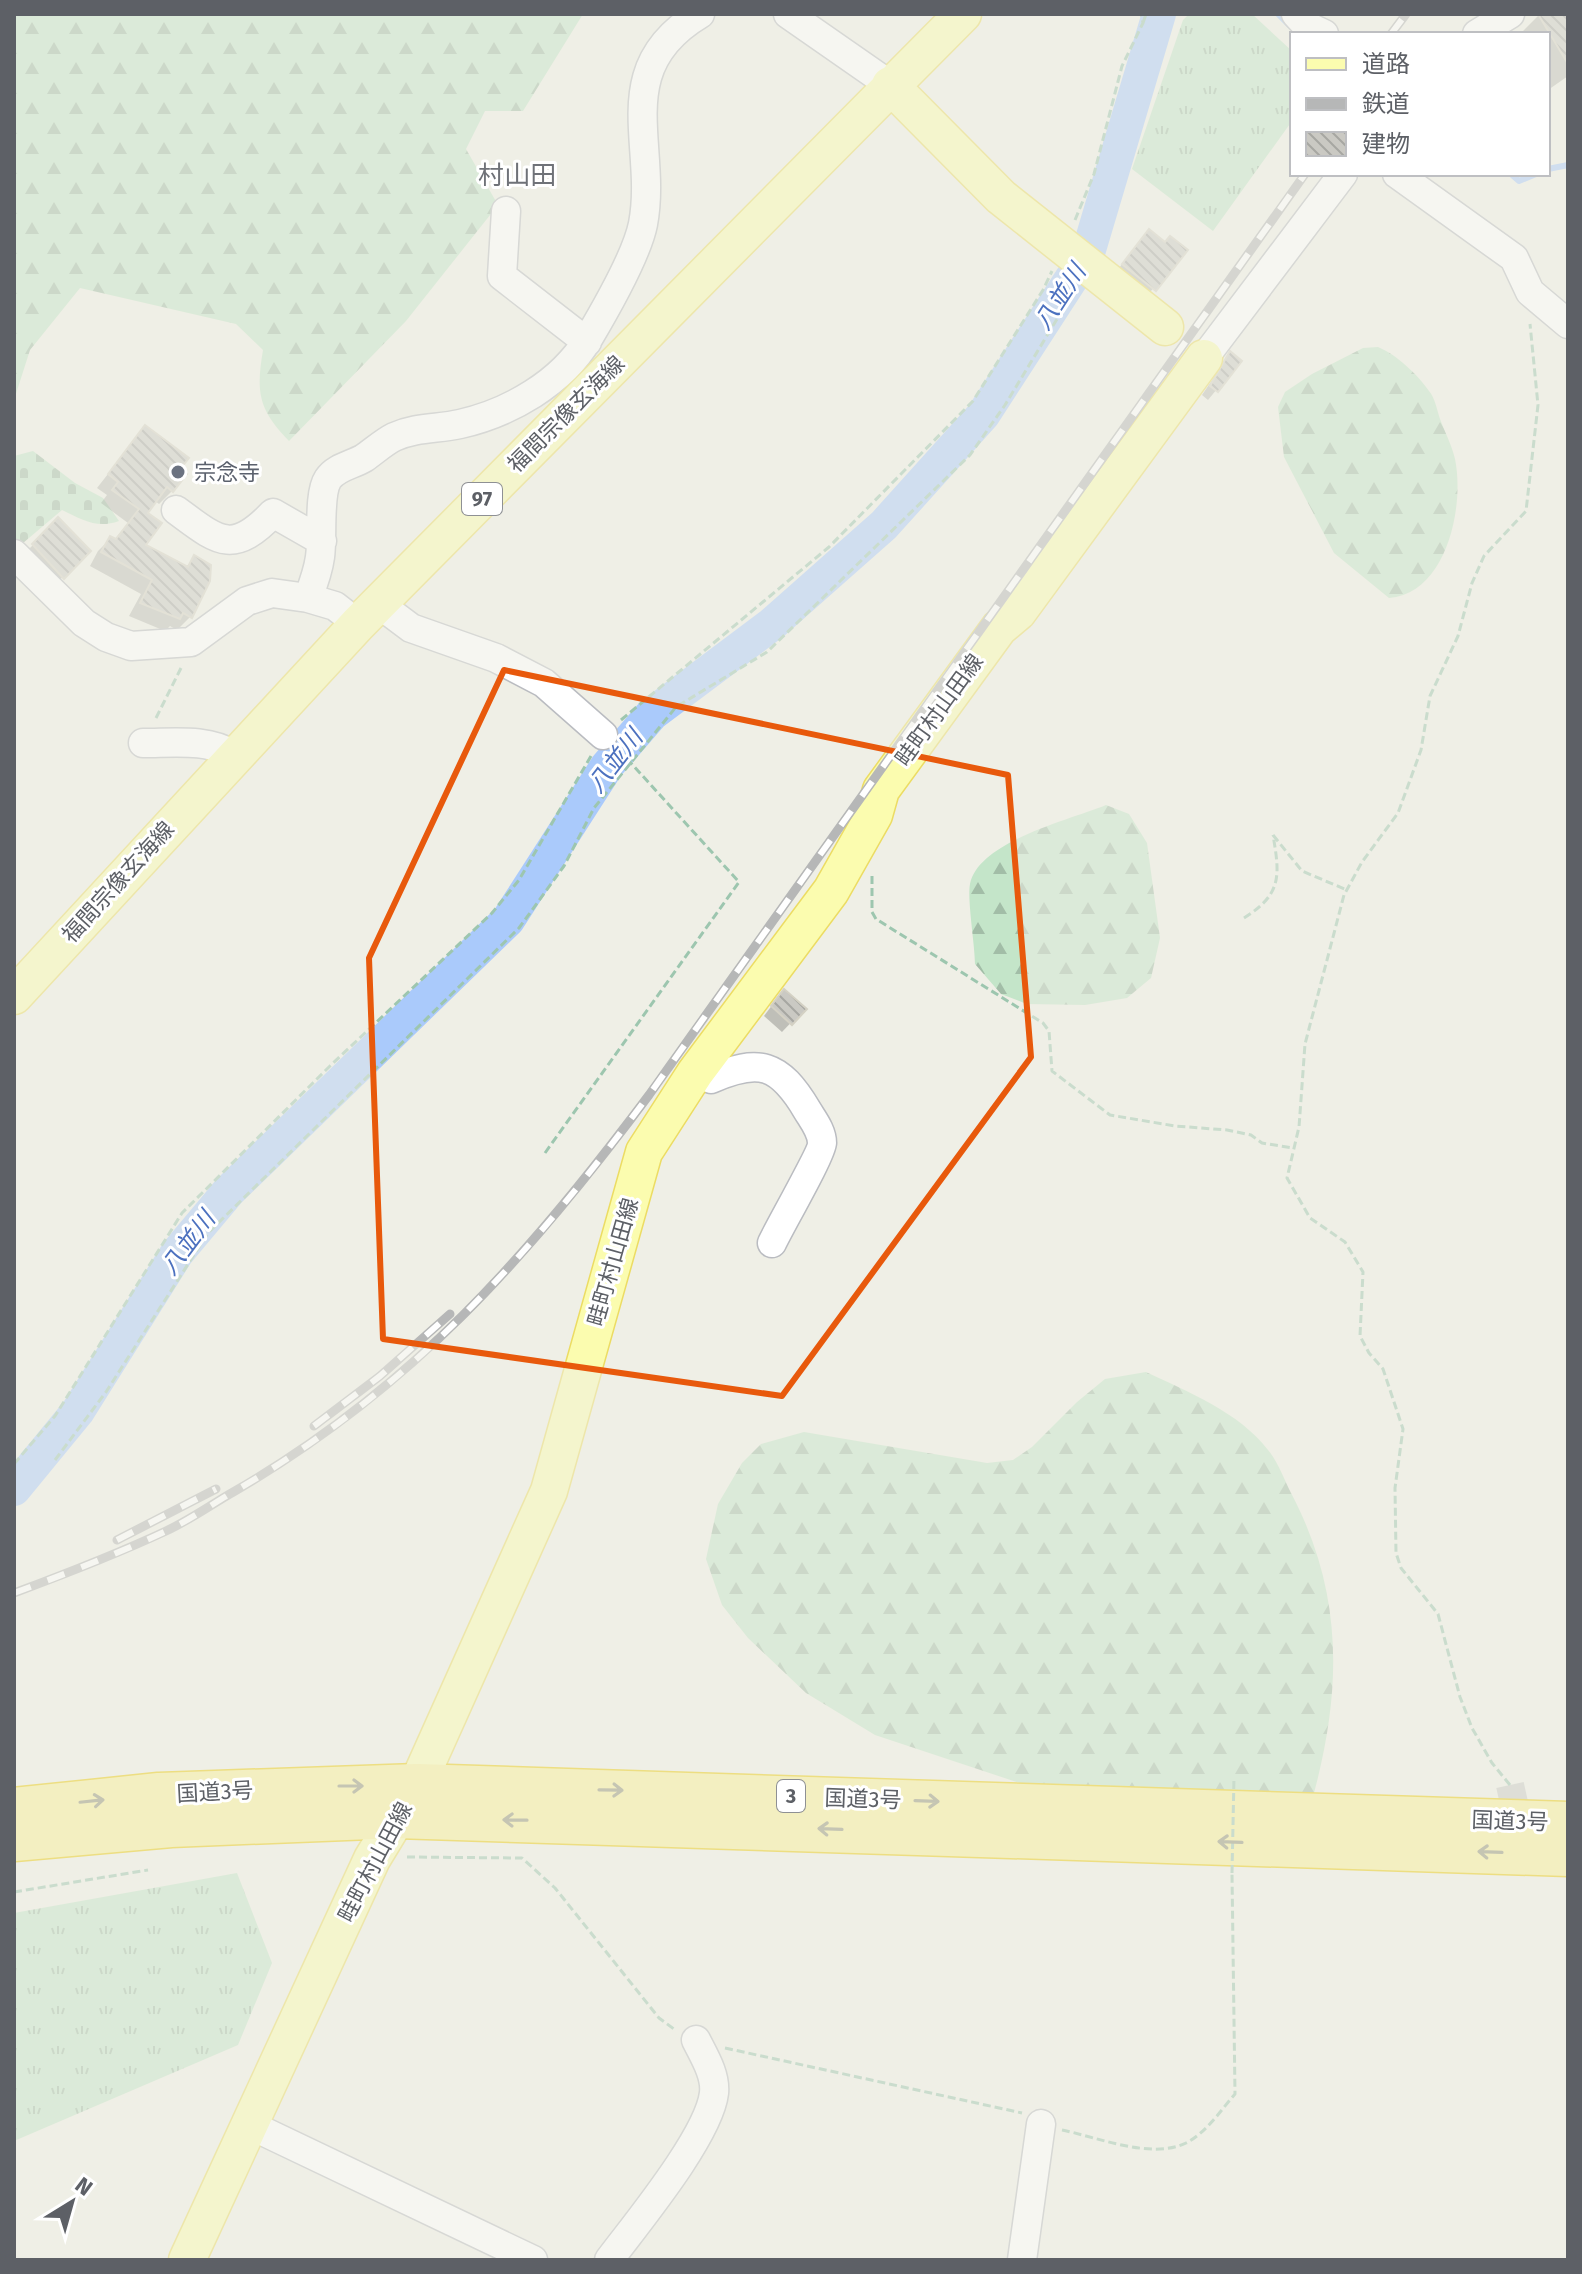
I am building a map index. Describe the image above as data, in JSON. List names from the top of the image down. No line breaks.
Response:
{"streets":{"highway":["国道3号","3"],"main road":["福間宗像玄海線","97","畦町村山田線"]},"crossings":[["畦町村山田線","国道3号"]],"districts":["村山田"],"water":["八並川"],"places":["宗念寺"],"legend":["道路","鉄道","建物"],"north":"top right"}
